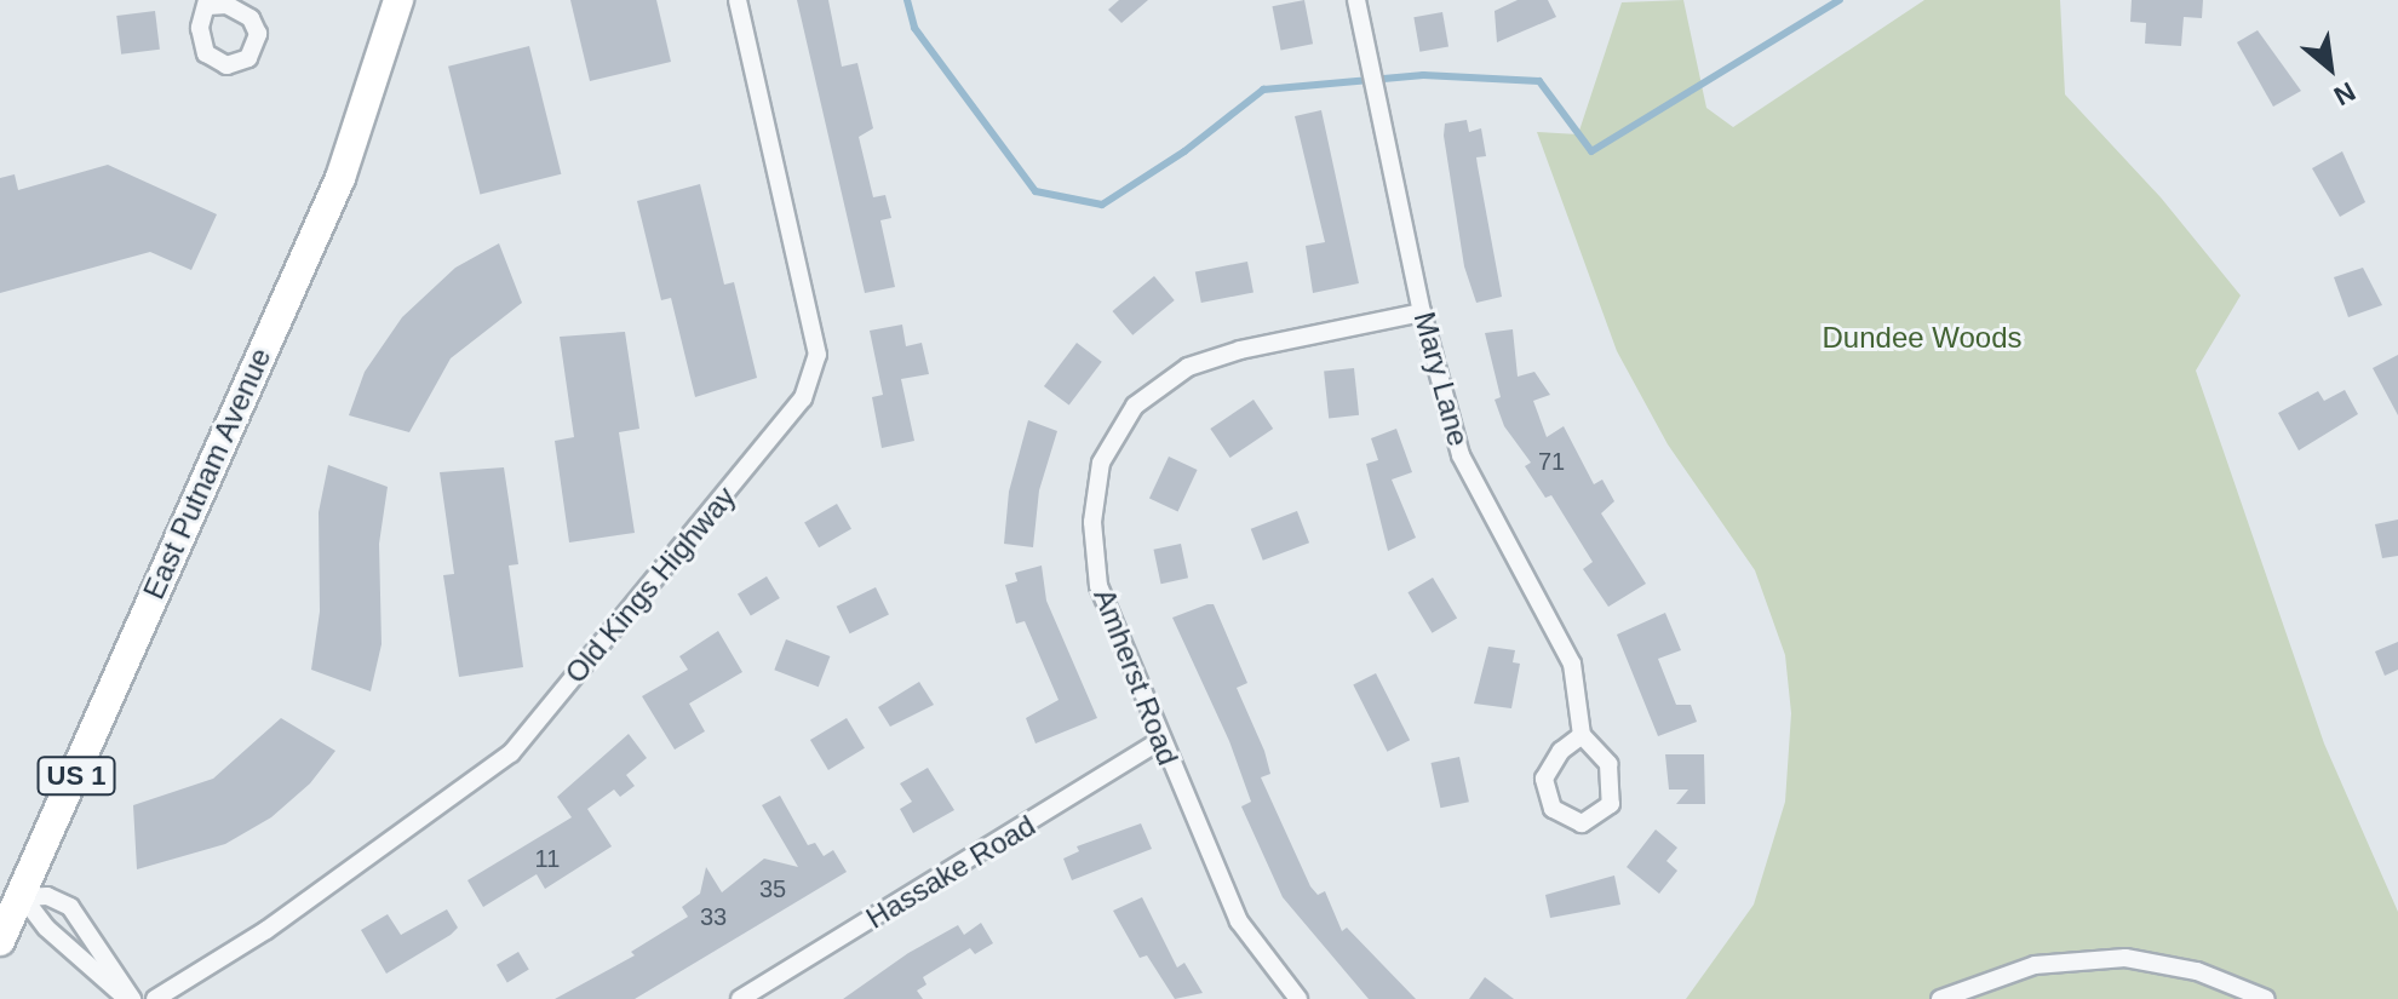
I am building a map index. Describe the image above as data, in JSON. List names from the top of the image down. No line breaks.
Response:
{"streets":{"main road":["East Putnam Avenue","US 1"],"street":["Mary Lane","Old Kings Highway","Amherst Road","Hassake Road"]},"crossings":[["Mary Lane","Amherst Road"],["Amherst Road","Hassake Road"]],"parks":["Dundee Woods"],"house_numbers":["71","11","35","33"],"north":"bottom right"}
